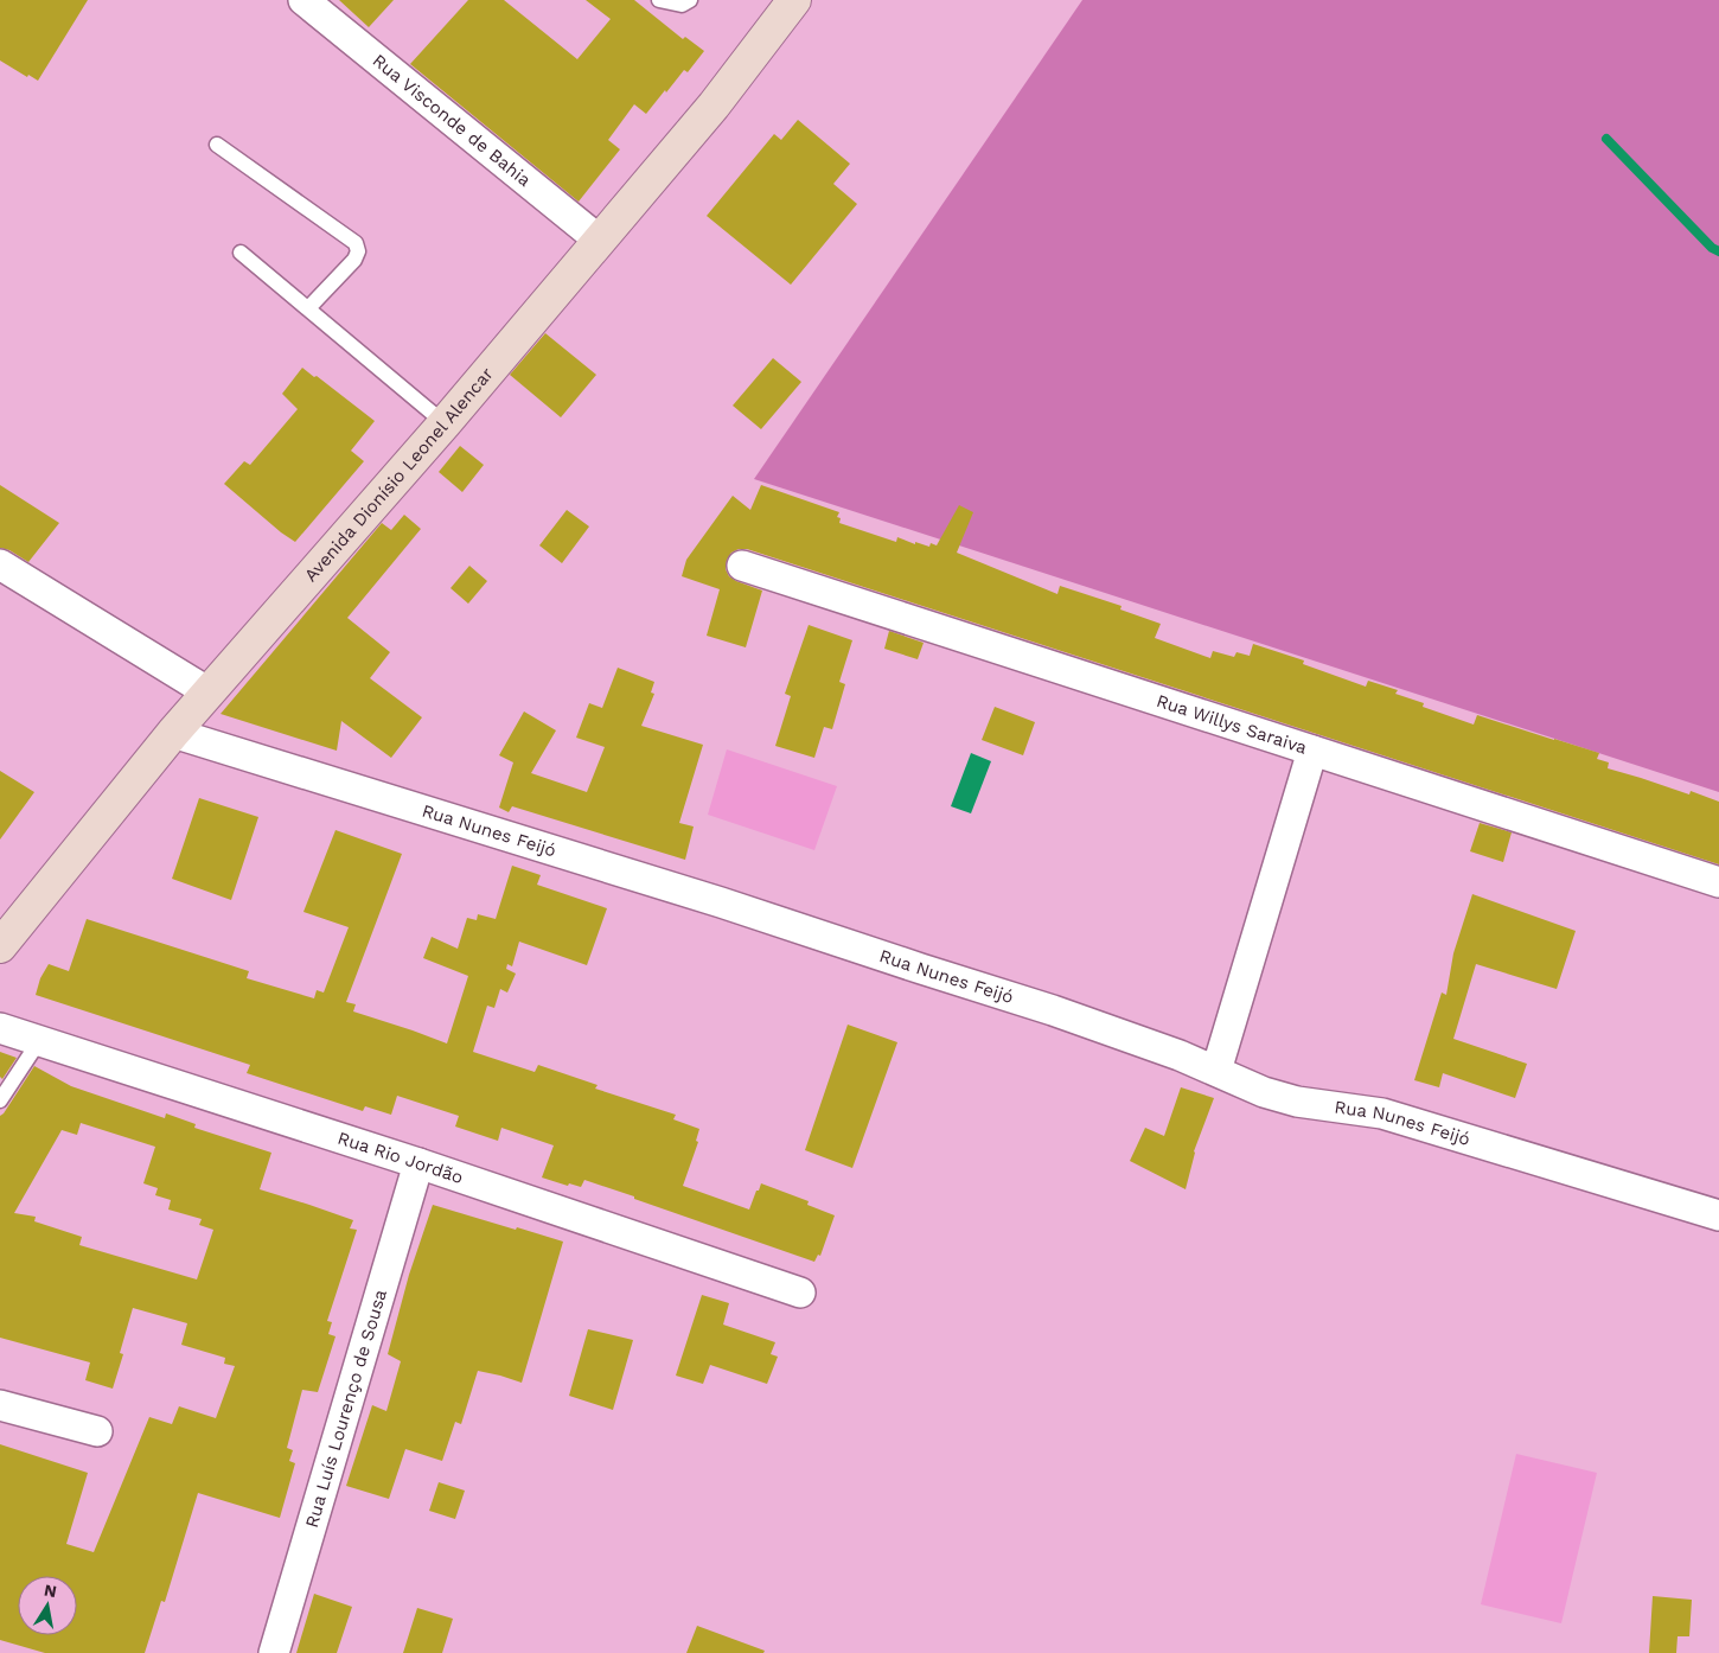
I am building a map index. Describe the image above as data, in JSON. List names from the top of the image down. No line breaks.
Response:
{"streets":{"main road":["Avenida Dionísio Leonel Alencar"],"street":["Rua Visconde de Bahia","Rua Willys Saraiva","Rua Nunes Feijó","Rua Rio Jordão","Rua Luís Lourenço de Sousa"]},"crossings":[["Rua Visconde de Bahia","Avenida Dionísio Leonel Alencar"],["Avenida Dionísio Leonel Alencar","Rua Nunes Feijó"],["Rua Rio Jordão","Rua Luís Lourenço de Sousa"]],"north":"top"}
